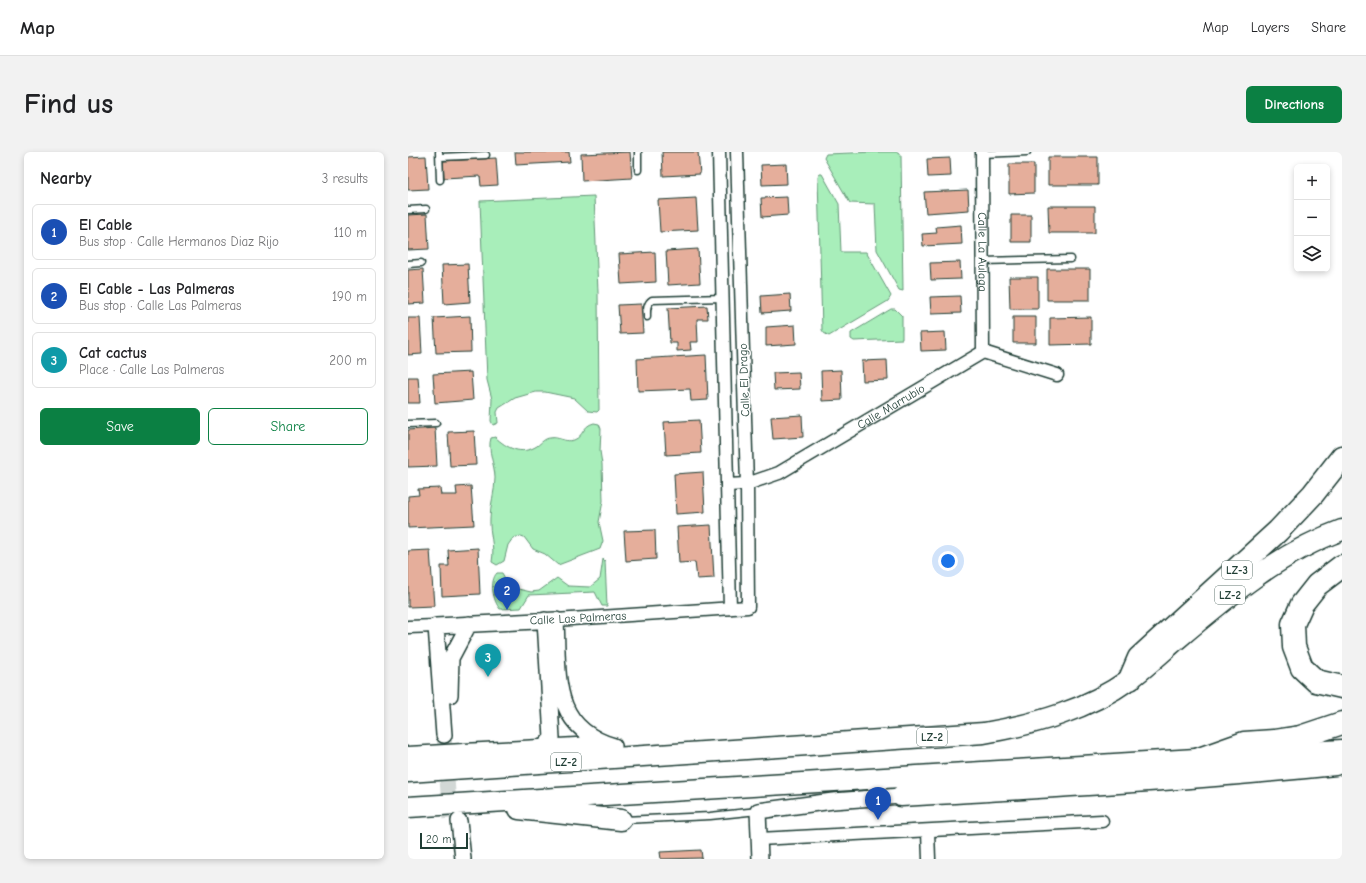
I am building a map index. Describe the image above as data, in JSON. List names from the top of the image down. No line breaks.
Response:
{"streets":{"highway":["LZ-3","LZ-2"],"street":["Calle La Aulaga","Calle El Drago","Calle Marrubio","Calle Las Palmeras"]},"crossings":[["Calle La Aulaga","Calle Marrubio"],["Calle El Drago","Calle Marrubio"],["Calle El Drago","Calle Las Palmeras"],["LZ-3","LZ-2"]],"scale_bar":"20 m","page":{"header":"Map","nav":["Map","Layers","Share"],"buttons":["Directions",["Save","Share"]],"title":"Find us","heading":["Nearby","3 results"],"map_buttons":["+","−"],"list":[{"mark":"1","name":"El Cable","note":"Bus stop · Calle Hermanos Diaz Rijo","value":"110 m"},{"mark":"2","name":"El Cable - Las Palmeras","note":"Bus stop · Calle Las Palmeras","value":"190 m"},{"mark":"3","name":"Cat cactus","note":"Place · Calle Las Palmeras","value":"200 m"}],"pins":["2","3","1"],"scale":"20 m"}}
